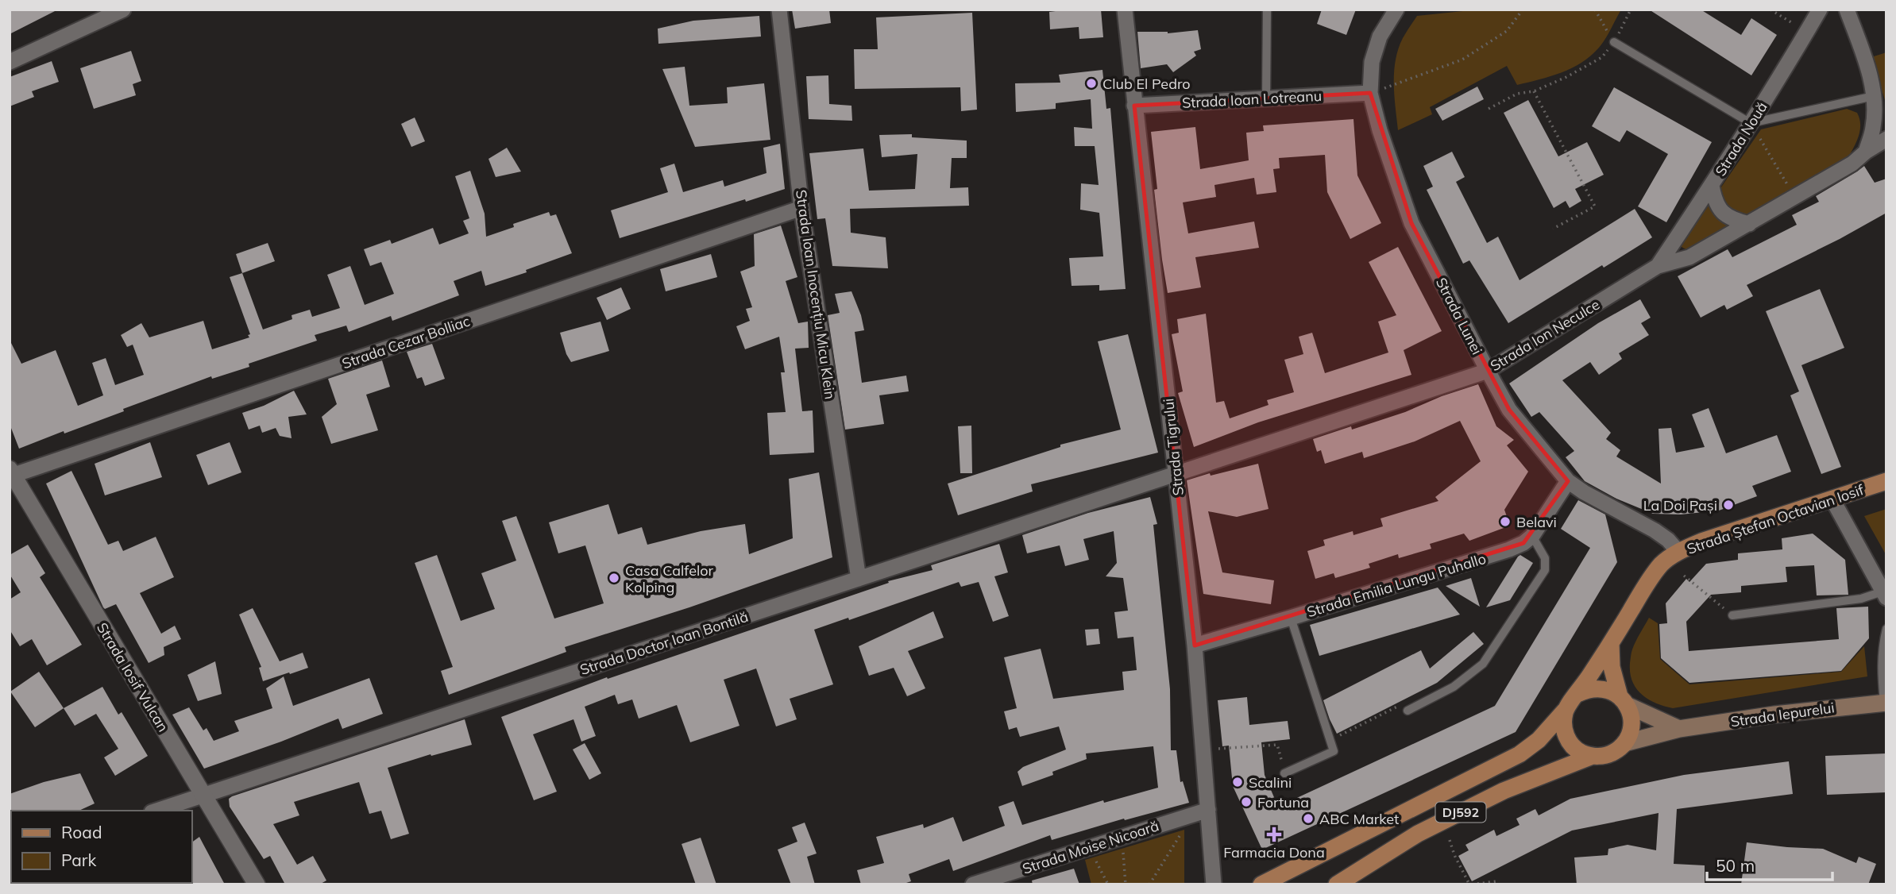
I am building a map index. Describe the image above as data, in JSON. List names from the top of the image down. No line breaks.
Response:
{"streets":{"main road":["Strada Ștefan Octavian Iosif","Strada Iepurelui","DJ592"],"street":["Strada Ioan Lotreanu","Strada Nouă","Strada Ioan Inocențiu Micu Klein","Strada Lunei","Strada Ion Neculce","Strada Cezar Bolliac","Strada Tigrului","Strada Emilia Lungu Puhallo","Strada Doctor Ioan Bontilă","Strada Iosif Vulcan","Strada Moise Nicoară"]},"crossings":[["Strada Ioan Lotreanu","Strada Lunei"],["Strada Ioan Lotreanu","Strada Tigrului"],["Strada Nouă","Strada Ion Neculce"],["Strada Ioan Inocențiu Micu Klein","Strada Cezar Bolliac"],["Strada Ioan Inocențiu Micu Klein","Strada Doctor Ioan Bontilă"],["Strada Lunei","Strada Ion Neculce"],["Strada Lunei","Strada Ștefan Octavian Iosif"],["Strada Lunei","Strada Emilia Lungu Puhallo"],["Strada Ion Neculce","Strada Tigrului"],["Strada Ion Neculce","Strada Doctor Ioan Bontilă"],["Strada Cezar Bolliac","Strada Iosif Vulcan"],["Strada Tigrului","Strada Emilia Lungu Puhallo"],["Strada Tigrului","Strada Doctor Ioan Bontilă"],["Strada Tigrului","Strada Moise Nicoară"],["Strada Ștefan Octavian Iosif","Strada Iepurelui"],["Strada Ștefan Octavian Iosif","DJ592"],["Strada Doctor Ioan Bontilă","Strada Iosif Vulcan"],["Strada Iepurelui","DJ592"]],"places":{"other":["Club El Pedro","La Doi Pași","Belavi","Casa Calfelor Kolping","Scalini","Fortuna","ABC Market"],"health":["Farmacia Dona"]},"legend":["Road","Park"],"scale_bar":"50 m"}
